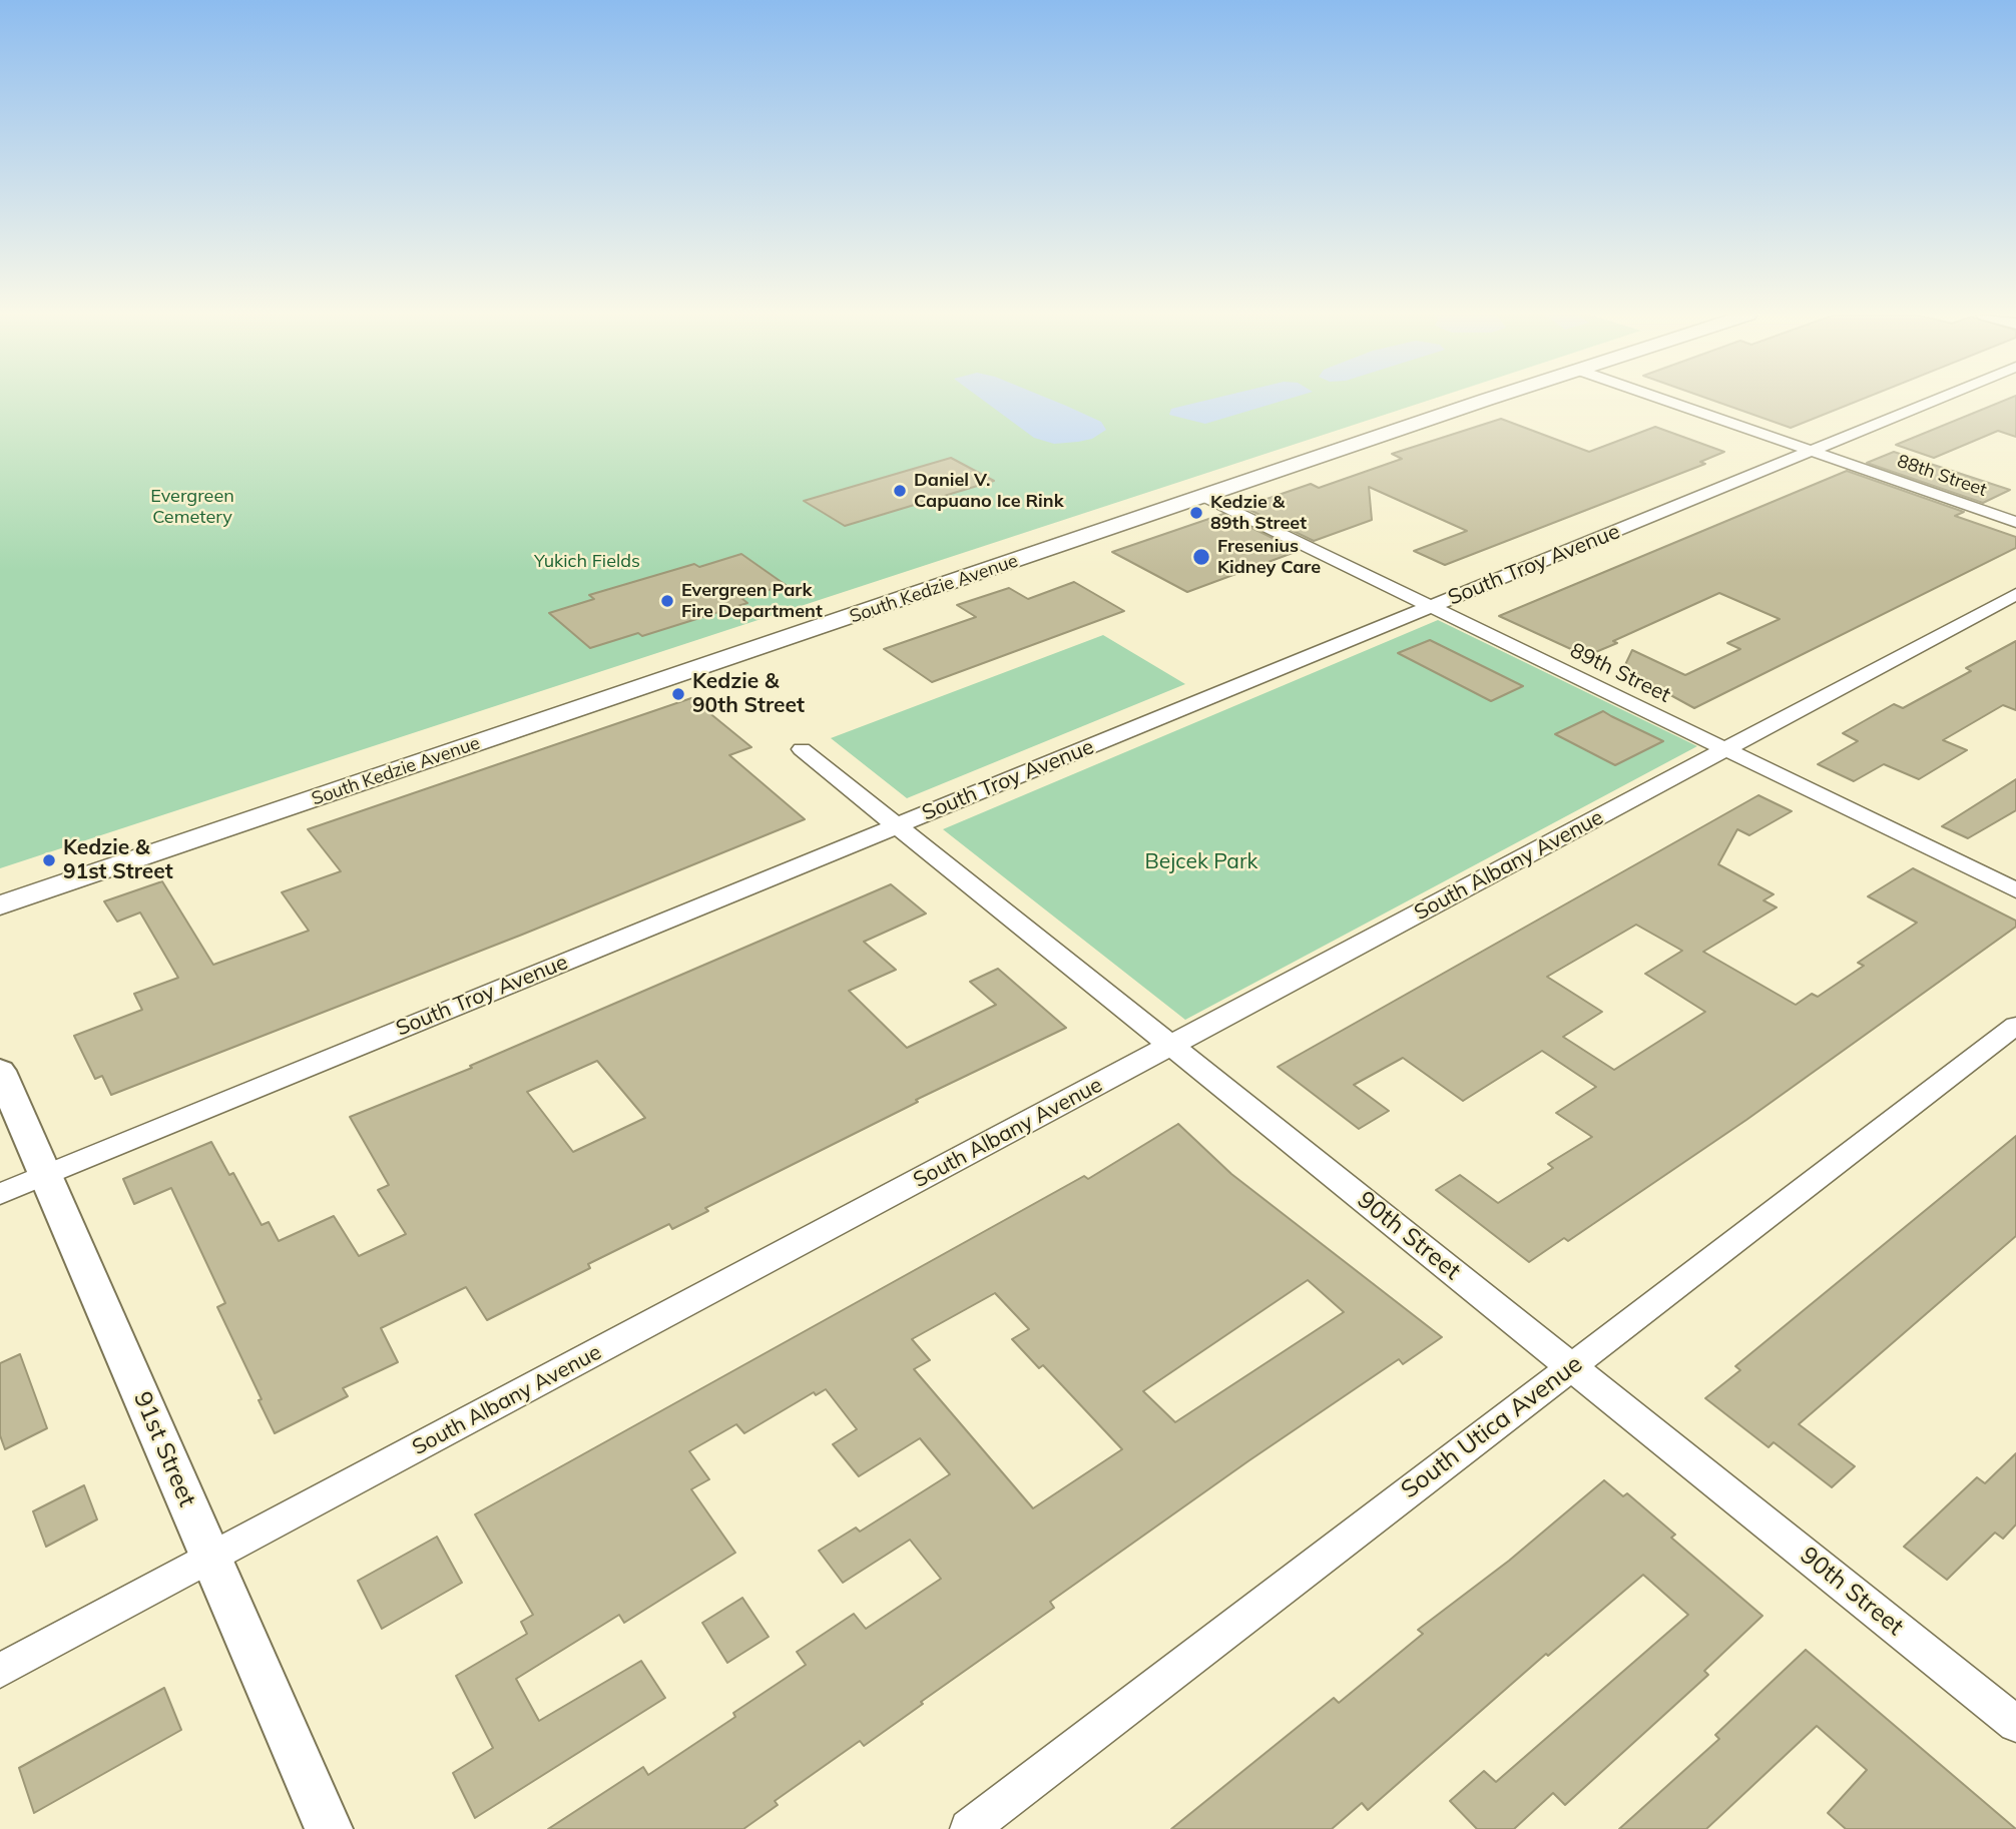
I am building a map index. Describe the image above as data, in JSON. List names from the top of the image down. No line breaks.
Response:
{"streets":{"main road":["South Kedzie Avenue"],"street":["88th Street","South Troy Avenue","89th Street","South Albany Avenue","90th Street","South Utica Avenue","91st Street"]},"crossings":[["88th Street","South Troy Avenue"],["South Troy Avenue","89th Street"],["South Troy Avenue","90th Street"],["South Troy Avenue","91st Street"],["South Kedzie Avenue","89th Street"],["89th Street","South Albany Avenue"],["South Albany Avenue","90th Street"],["South Albany Avenue","91st Street"],["90th Street","South Utica Avenue"]],"parks":["Evergreen Cemetery","Yukich Fields","Bejcek Park"],"places":["Daniel V. Capuano Ice Rink","Kedzie & 89th Street","Fresenius Kidney Care","Evergreen Park Fire Department","Kedzie & 90th Street","Kedzie & 91st Street"]}
